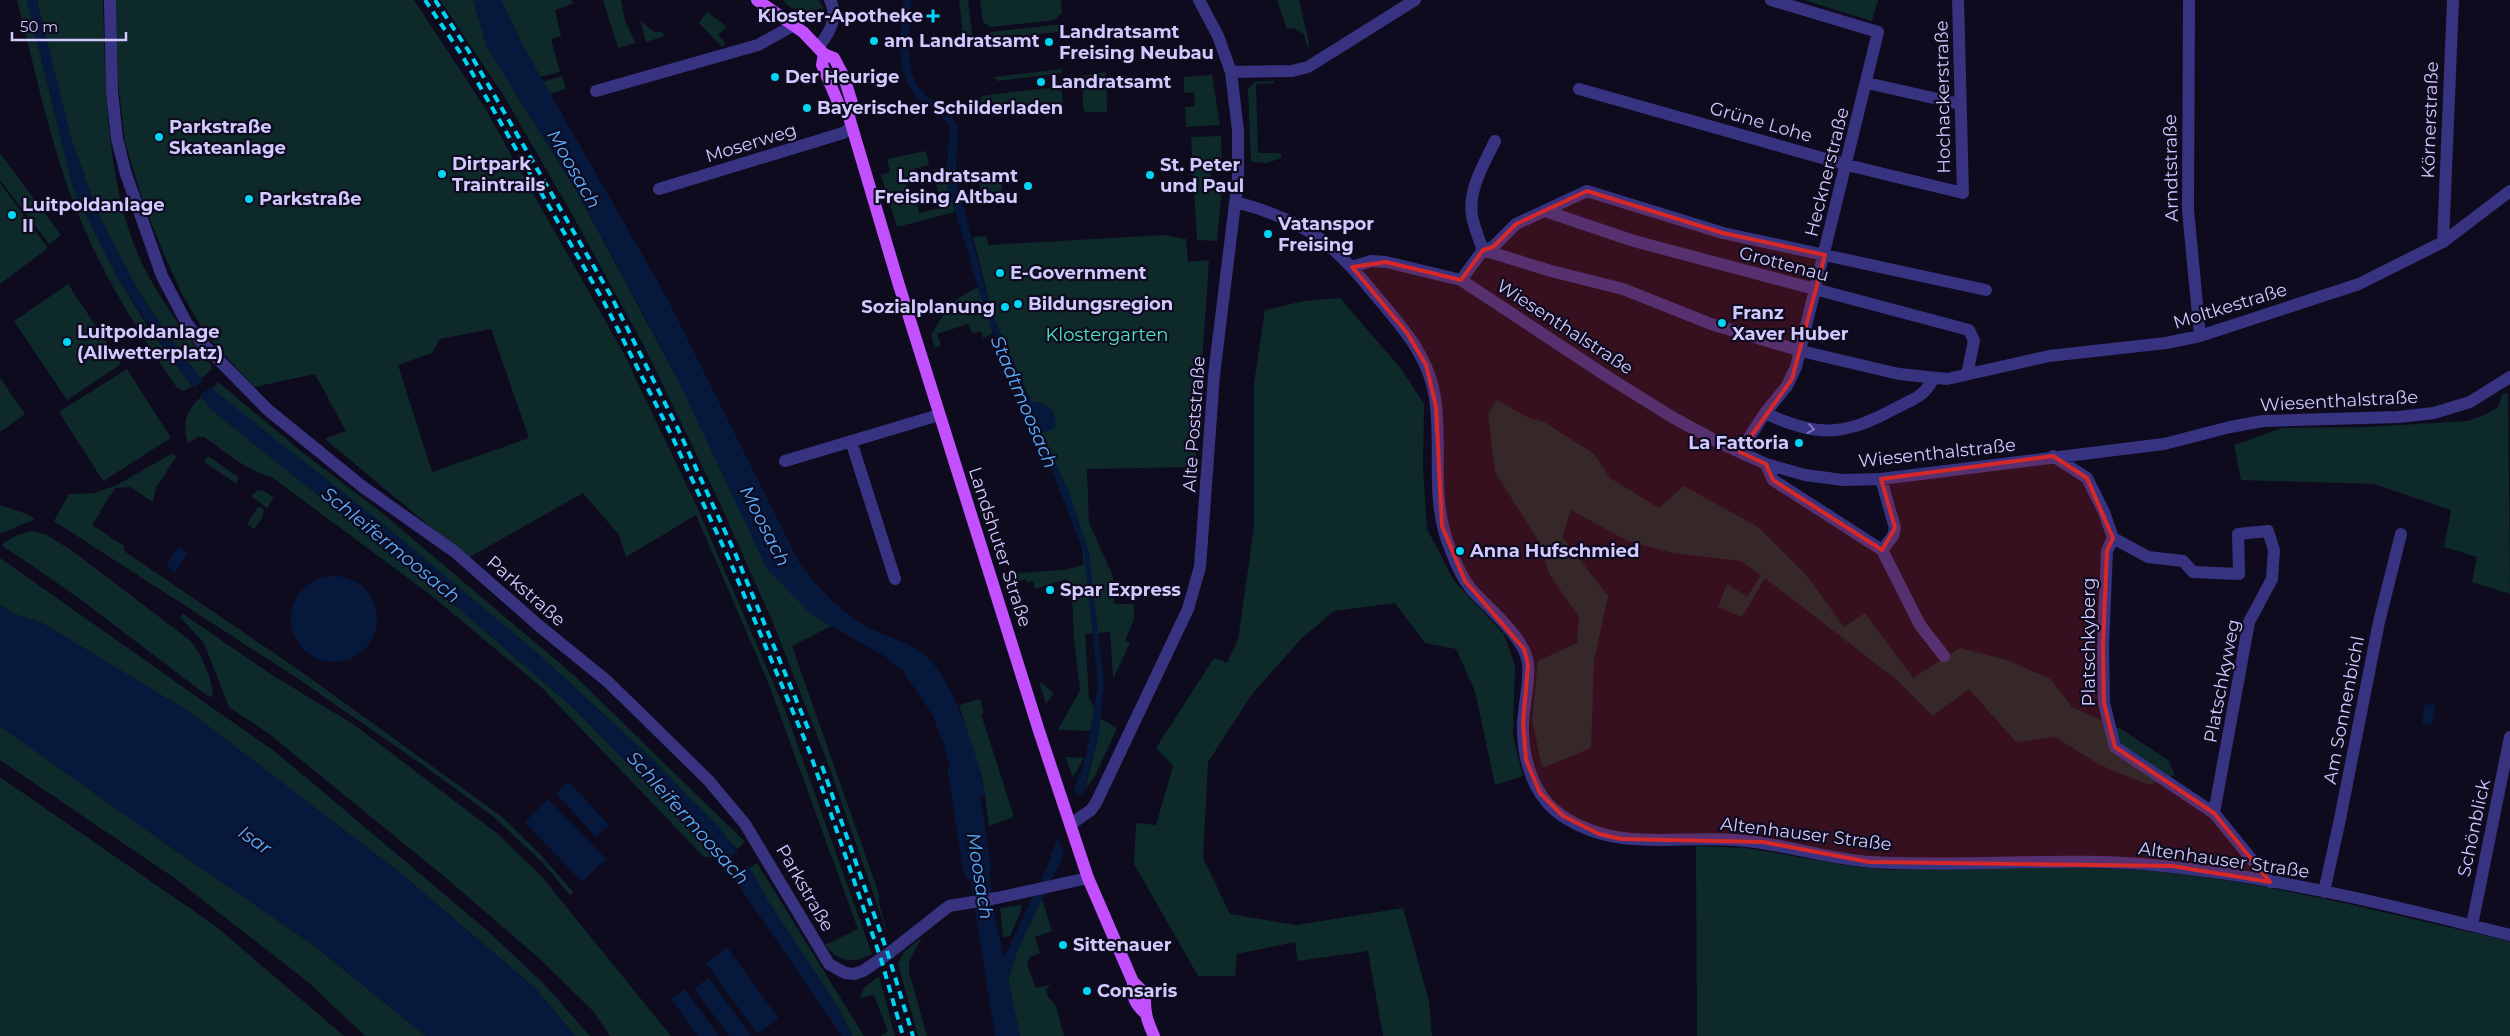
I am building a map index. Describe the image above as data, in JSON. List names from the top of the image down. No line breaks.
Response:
{"streets":{"main road":["Landshuter Straße"],"street":["Hochackerstraße","Körnerstraße","Grüne Lohe","Moserweg","Arndtstraße","Hecknerstraße","Grottenau","Moltkestraße","Wiesenthalstraße","Alte Poststraße","Parkstraße","Platschkyberg","Platschkyweg","Am Sonnenbichl","Schönblick","Altenhauser Straße"]},"crossings":[["Hochackerstraße","Grüne Lohe"],["Körnerstraße","Moltkestraße"],["Grüne Lohe","Hecknerstraße"],["Moserweg","Landshuter Straße"],["Arndtstraße","Moltkestraße"],["Hecknerstraße","Grottenau"],["Hecknerstraße","Moltkestraße"],["Hecknerstraße","Wiesenthalstraße"],["Grottenau","Moltkestraße"],["Grottenau","Wiesenthalstraße"],["Wiesenthalstraße","Altenhauser Straße"],["Alte Poststraße","Landshuter Straße"],["Landshuter Straße","Parkstraße"],["Platschkyberg","Platschkyweg"],["Am Sonnenbichl","Altenhauser Straße"],["Schönblick","Altenhauser Straße"]],"water":["Moosach","Stadtmoosach","Schleifermoosach","Isar"],"parks":["Klostergarten"],"places":{"health":["Kloster-Apotheke"],"other":["am Landratsamt","Landratsamt Freising Neubau","Der Heurige","Landratsamt","Bayerischer Schilderladen","Parkstraße Skateanlage","Dirtpark Traintrails","St. Peter und Paul","Landratsamt Freising Altbau","Parkstraße","Luitpoldanlage II","Vatanspor Freising","E-Government","Bildungsregion","Sozialplanung","Franz Xaver Huber","Luitpoldanlage (Allwetterplatz)","La Fattoria","Anna Hufschmied","Spar Express","Sittenauer","Consaris"]},"scale_bar":"50 m"}
